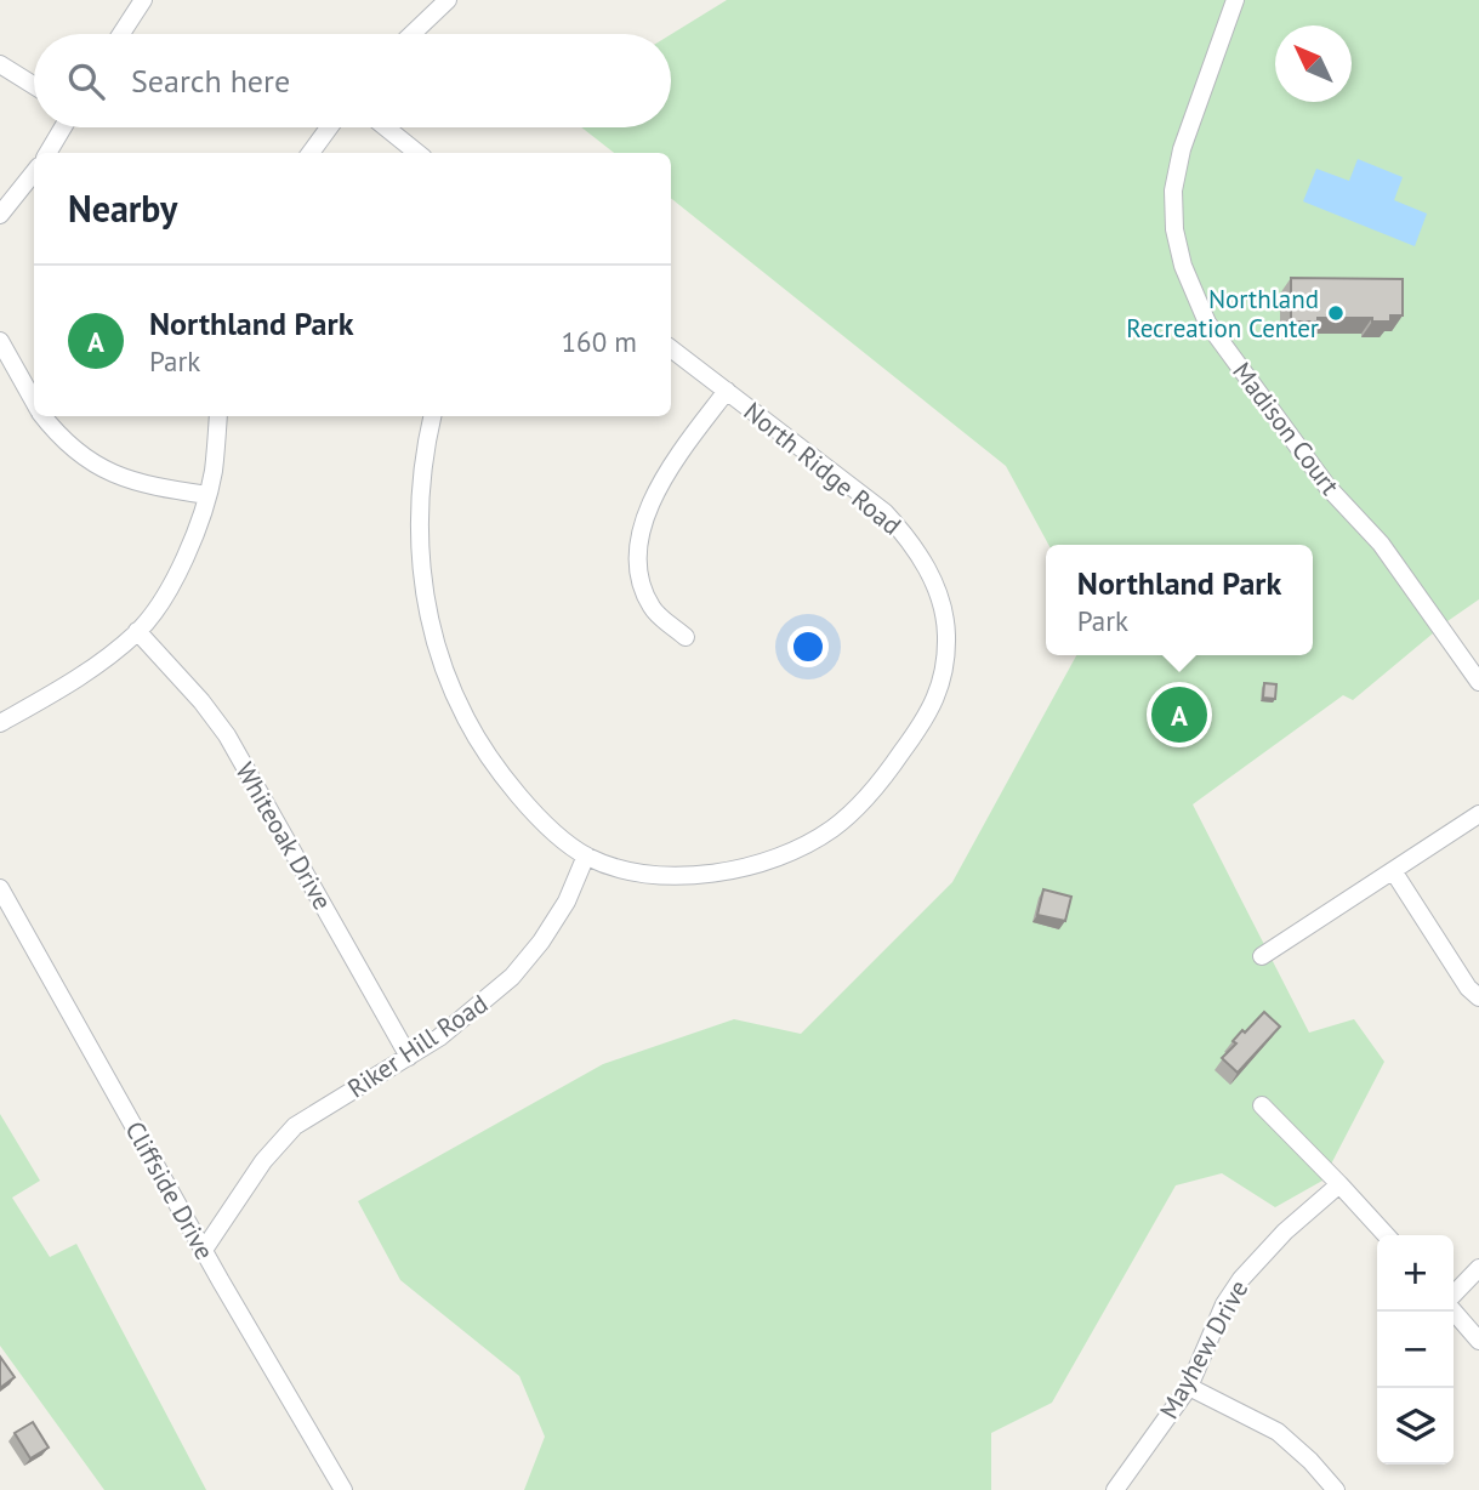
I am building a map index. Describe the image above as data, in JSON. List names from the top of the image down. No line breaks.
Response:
{"streets":{"street":["Madison Court","North Ridge Road","Whiteoak Drive","Riker Hill Road","Cliffside Drive","Mayhew Drive"]},"crossings":[["North Ridge Road","Riker Hill Road"],["Whiteoak Drive","Riker Hill Road"],["Riker Hill Road","Cliffside Drive"]],"places":["Northland Recreation Center"],"north":"top left","page":{"search":"Search here","heading":"Nearby","list":[{"mark":"A","name":"Northland Park","note":"Park","value":"160 m"}],"popup":["Northland Park","Park"],"pins":"A","map_buttons":["+","−"]}}
